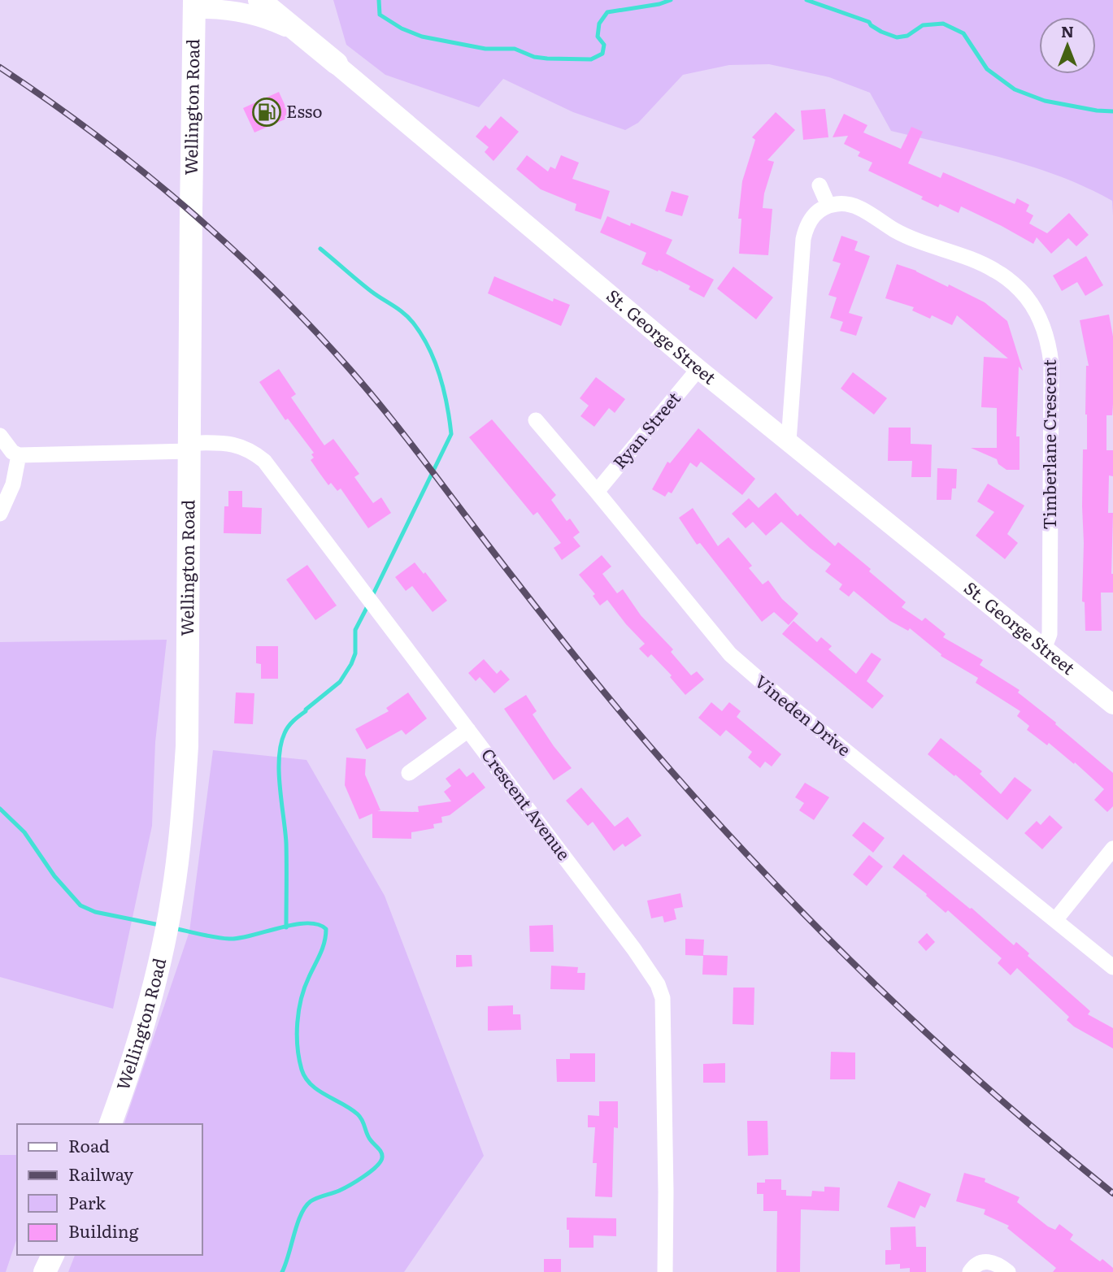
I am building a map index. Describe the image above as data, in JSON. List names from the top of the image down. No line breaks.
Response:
{"streets":{"main road":["Wellington Road"],"street":["St. George Street","Ryan Street","Timberlane Crescent","Vineden Drive","Crescent Avenue"]},"crossings":[["Wellington Road","St. George Street"],["Wellington Road","Crescent Avenue"],["St. George Street","Ryan Street"],["St. George Street","Timberlane Crescent"],["Ryan Street","Vineden Drive"]],"places":{"fuel station":["Esso"]},"legend":["Road","Railway","Park","Building"],"north":"top"}
